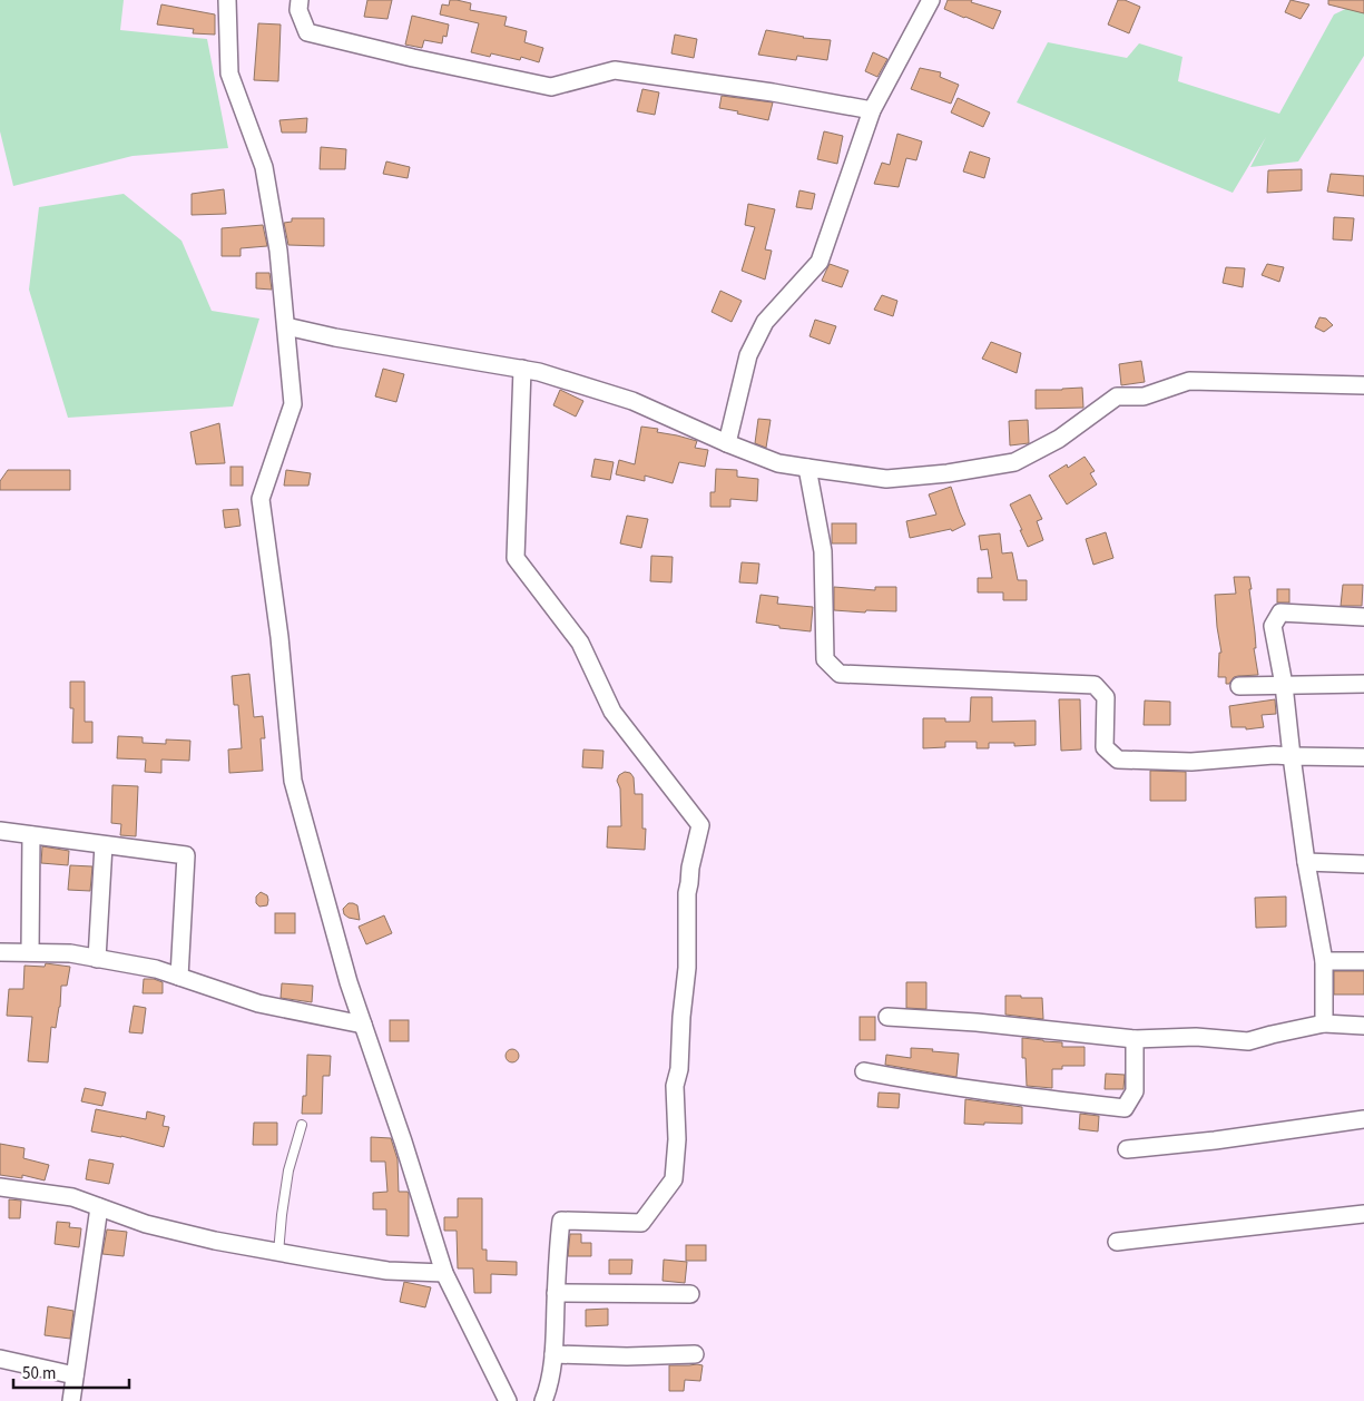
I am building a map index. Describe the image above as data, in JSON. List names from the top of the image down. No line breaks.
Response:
{"scale_bar":"50 m"}
